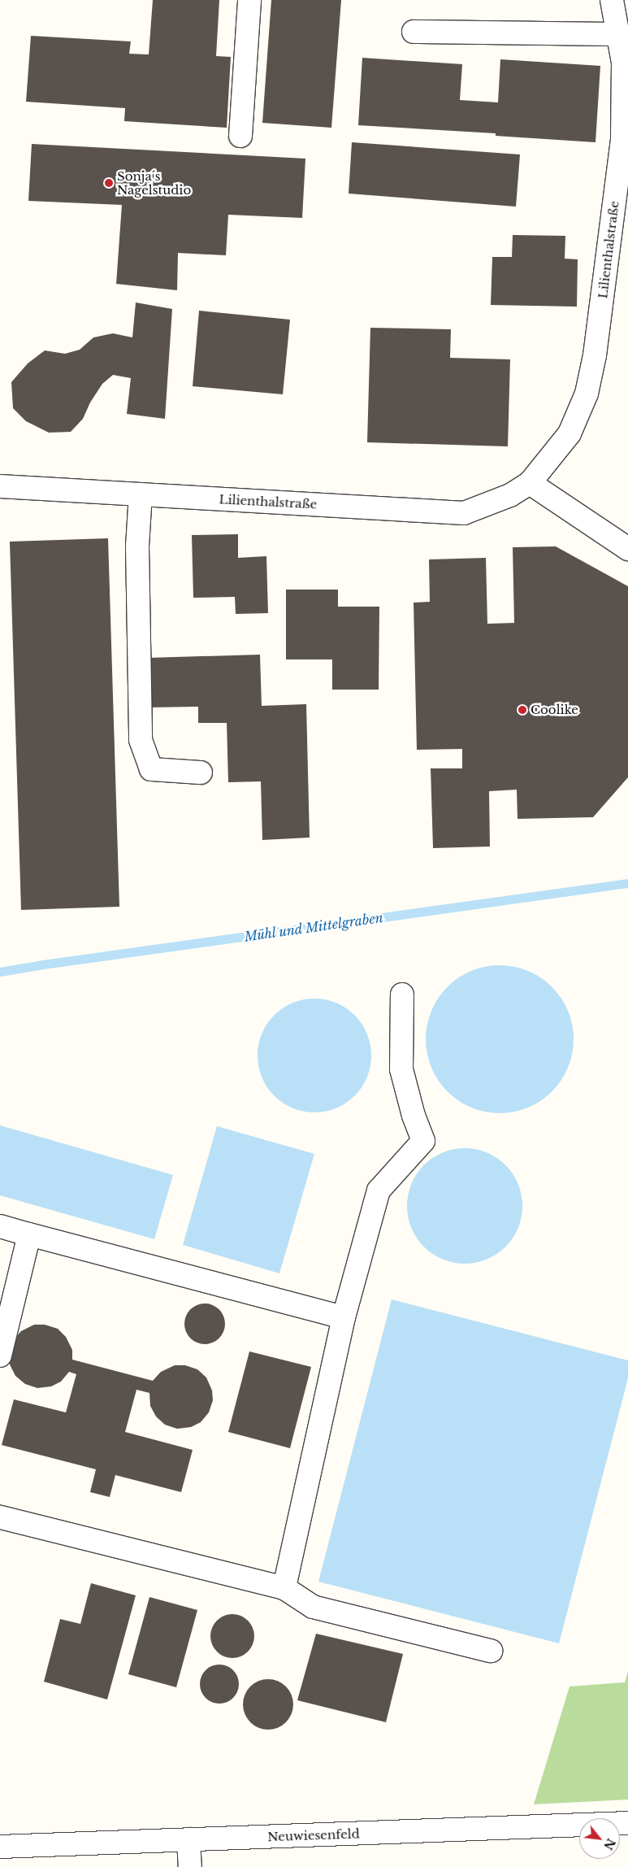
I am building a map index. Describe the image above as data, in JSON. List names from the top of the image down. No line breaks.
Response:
{"streets":{"street":["Lilienthalstraße","Neuwiesenfeld"]},"water":["Mühl und Mittelgraben"],"places":["Sonja´s Nagelstudio","Coolike"],"north":"bottom right"}
